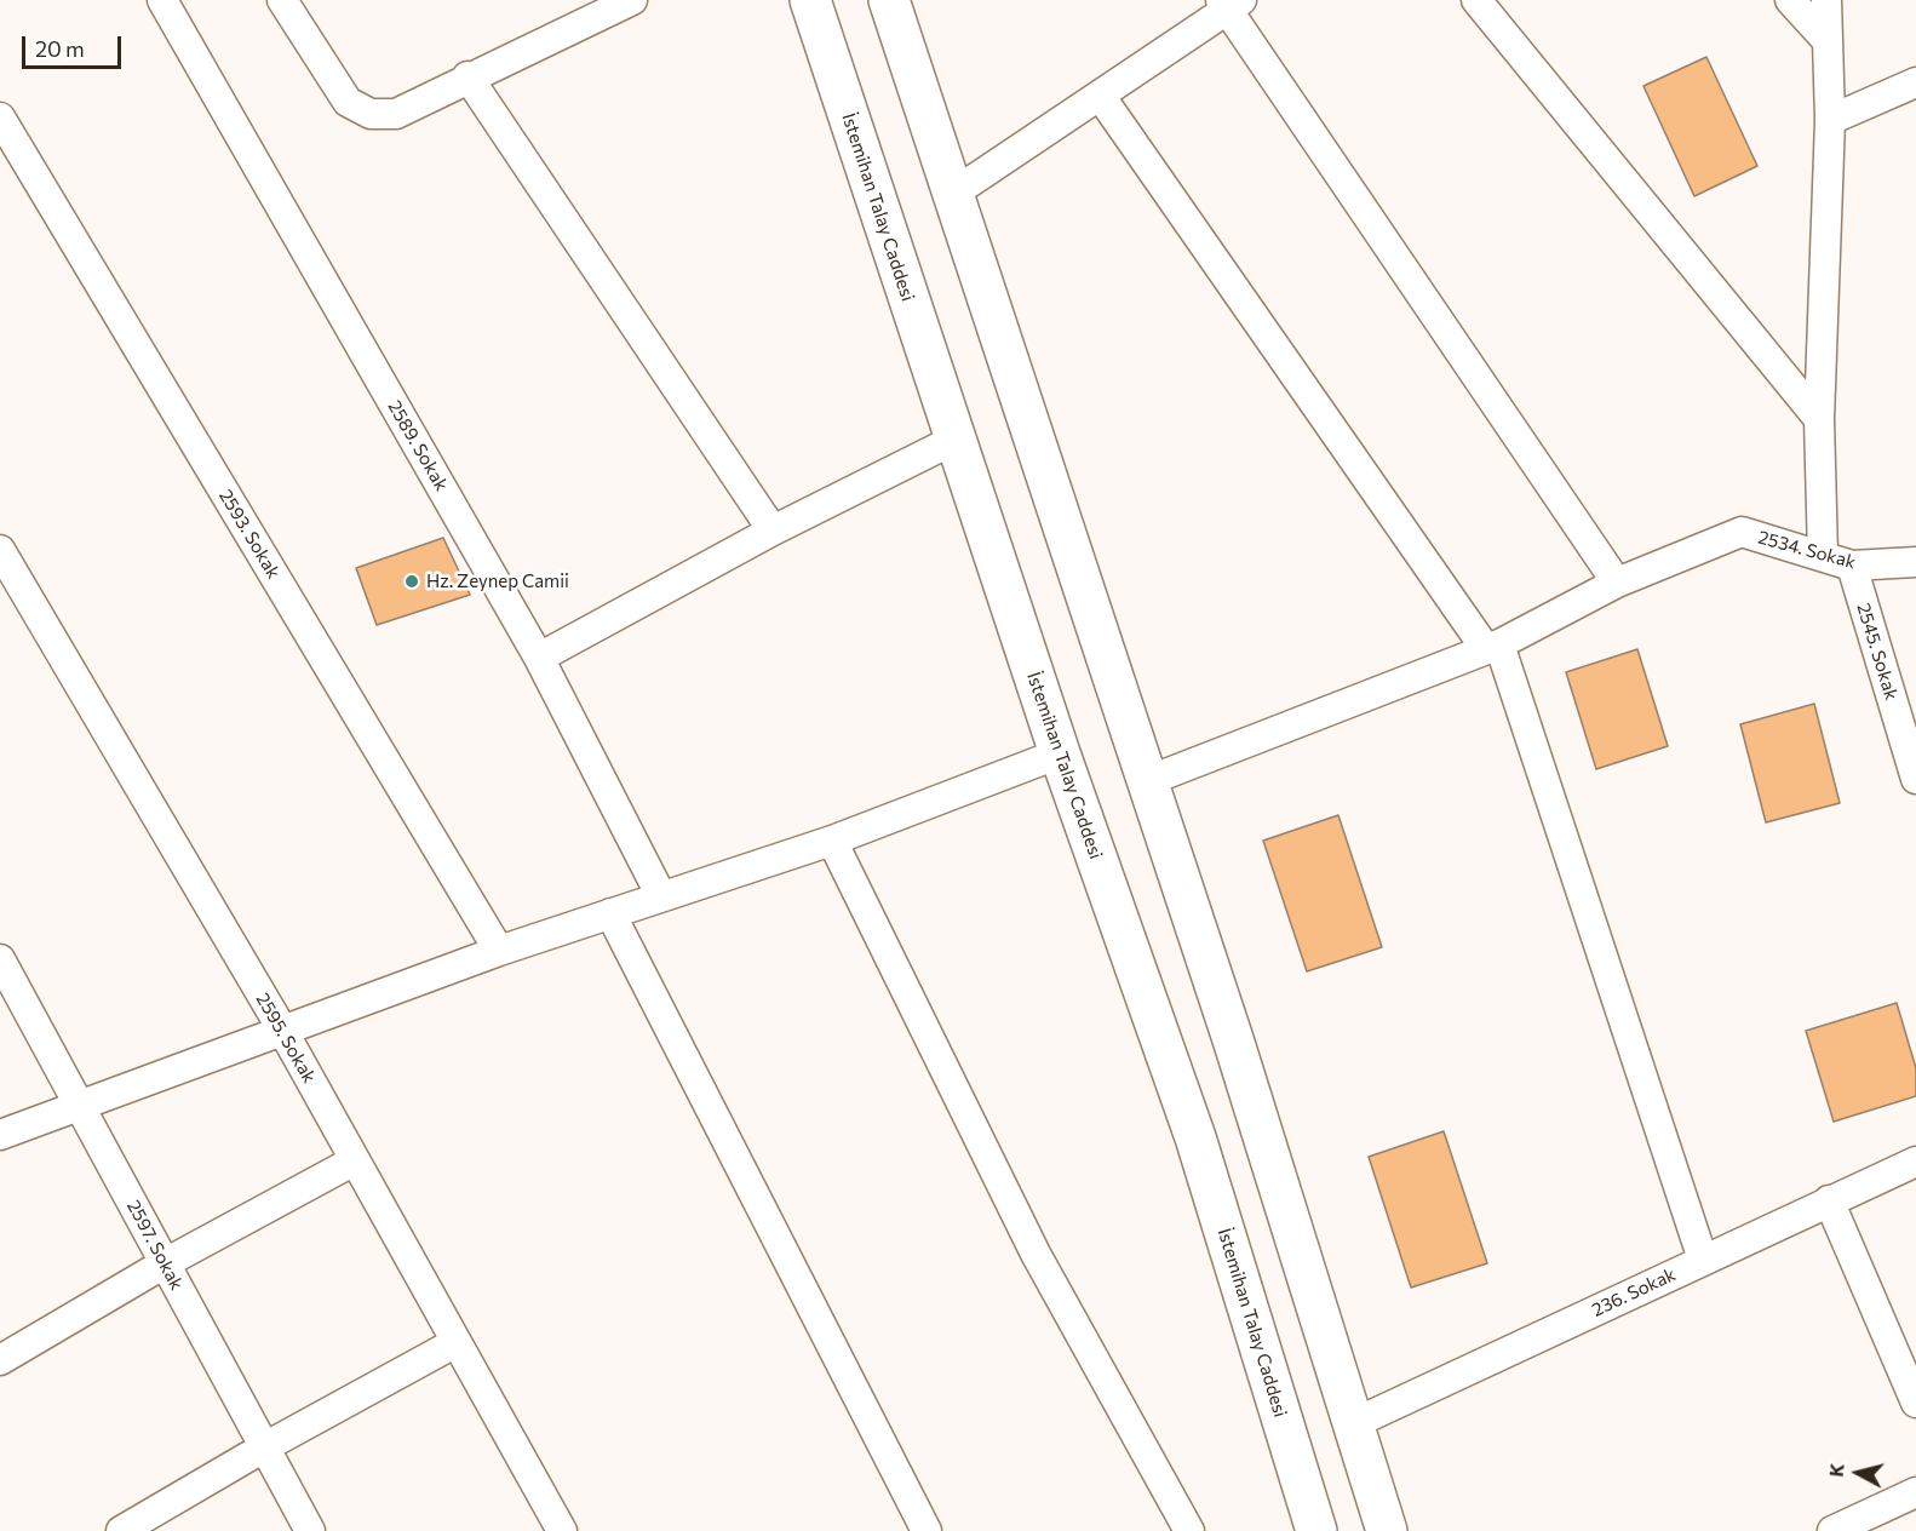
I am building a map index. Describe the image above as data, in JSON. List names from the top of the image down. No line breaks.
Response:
{"streets":{"street":["İstemihan Talay Caddesi","2589. Sokak","2593. Sokak","2534. Sokak","2545. Sokak","2595. Sokak","2597. Sokak","236. Sokak"]},"crossings":[["2534. Sokak","2545. Sokak"]],"places":["Hz. Zeynep Camii"],"scale_bar":"20 m","north":"left"}
